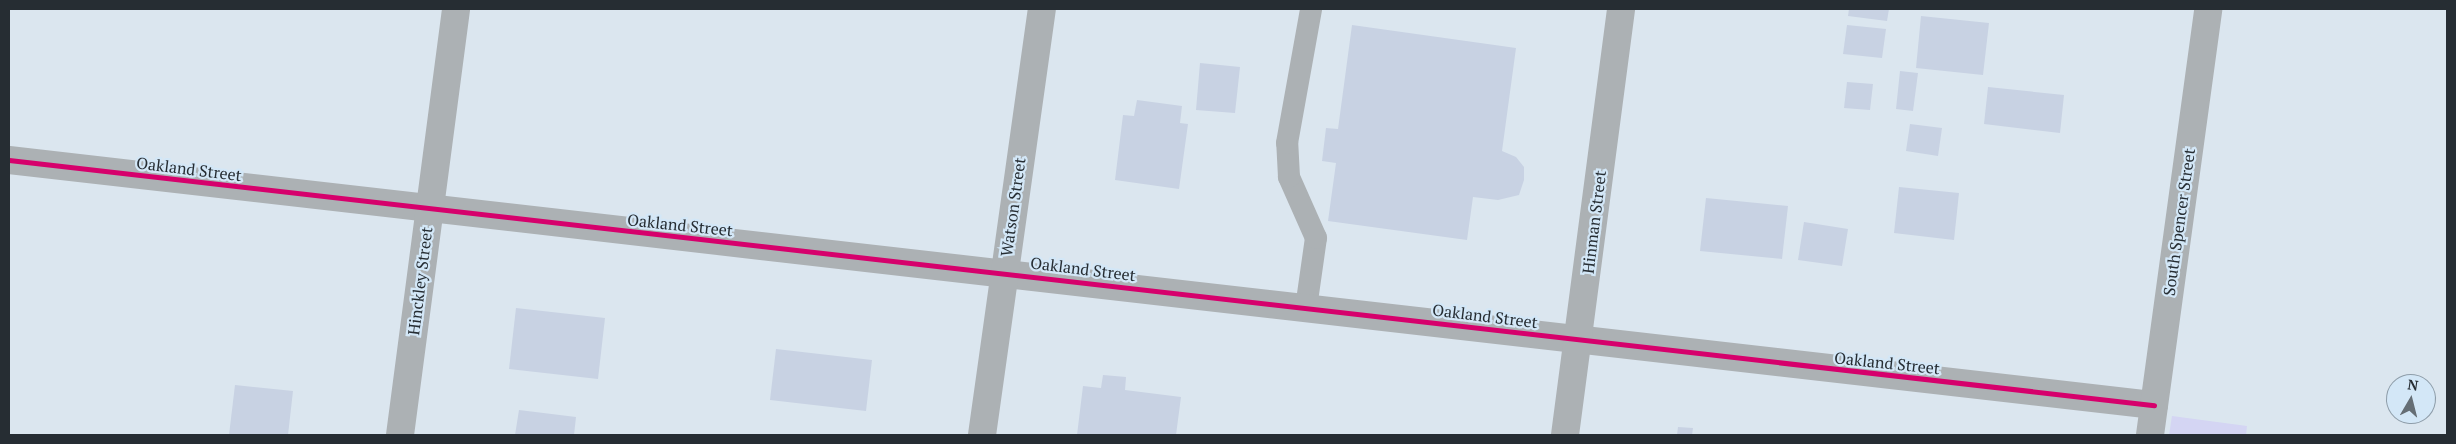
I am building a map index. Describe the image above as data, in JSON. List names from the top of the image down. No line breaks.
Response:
{"streets":{"street":["Oakland Street","Watson Street","Hinman Street","South Spencer Street","Hinckley Street"]},"crossings":[["Oakland Street","Watson Street"],["Oakland Street","Hinman Street"],["Oakland Street","South Spencer Street"],["Oakland Street","Hinckley Street"]],"north":"top"}
